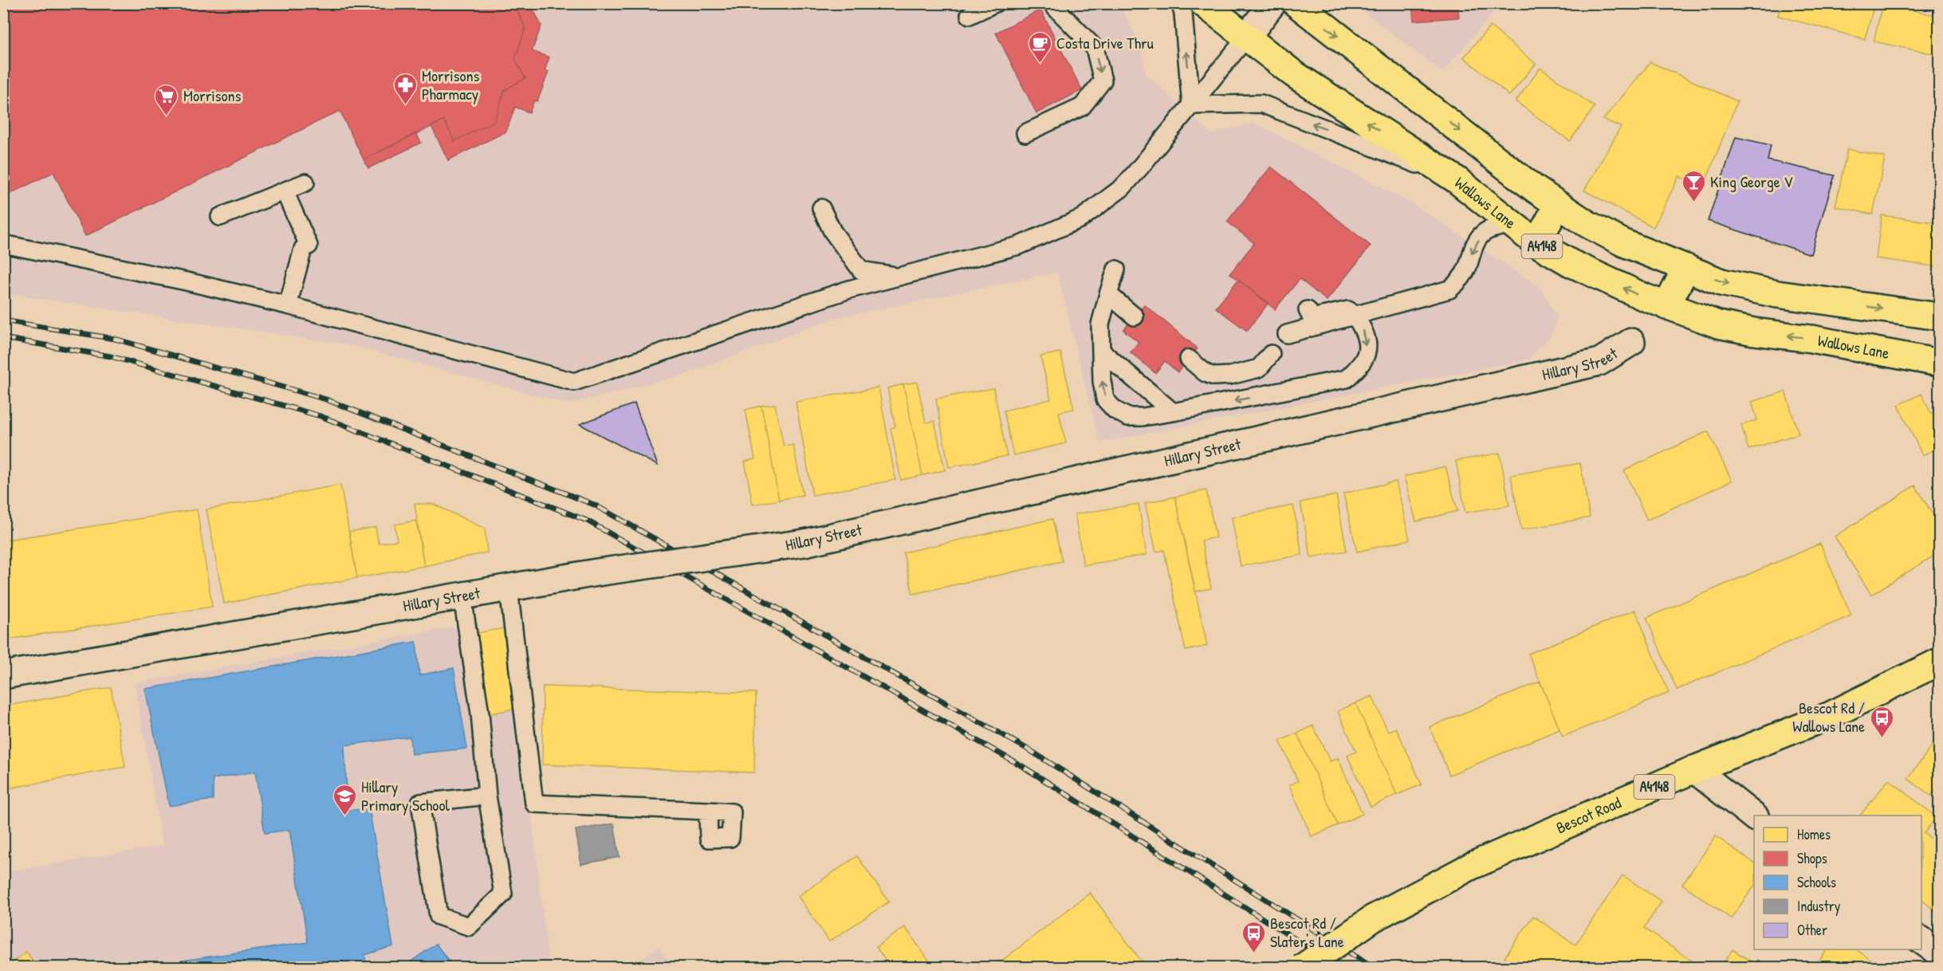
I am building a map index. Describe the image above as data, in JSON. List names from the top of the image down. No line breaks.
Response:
{"streets":{"highway":["Wallows Lane","A4148","Bescot Road"],"street":["Hillary Street"]},"places":{"cafe":["Costa Drive Thru"],"pharmacy":["Morrisons Pharmacy"],"supermarket":["Morrisons"],"bar":["King George V"],"bus stop":["Bescot Rd / Wallows Lane","Bescot Rd / Slater's Lane"],"school or university":["Hillary Primary School"]},"legend":["Homes","Shops","Schools","Industry","Other"]}
